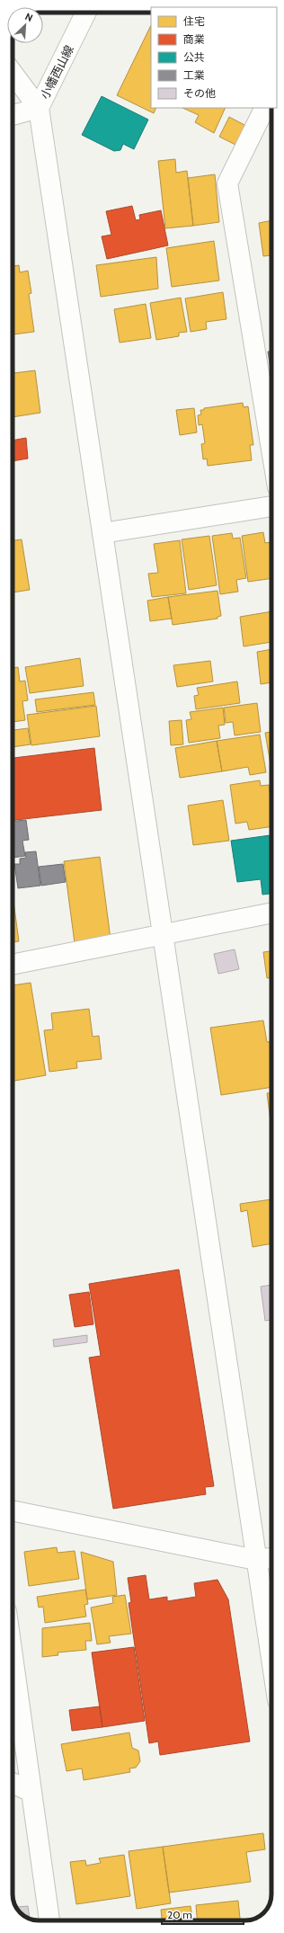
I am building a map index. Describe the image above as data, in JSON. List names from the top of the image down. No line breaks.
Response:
{"streets":{"street":["小幡西山線"]},"legend":["住宅","商業","公共","工業","その他"],"scale_bar":"20 m","north":"top right"}
